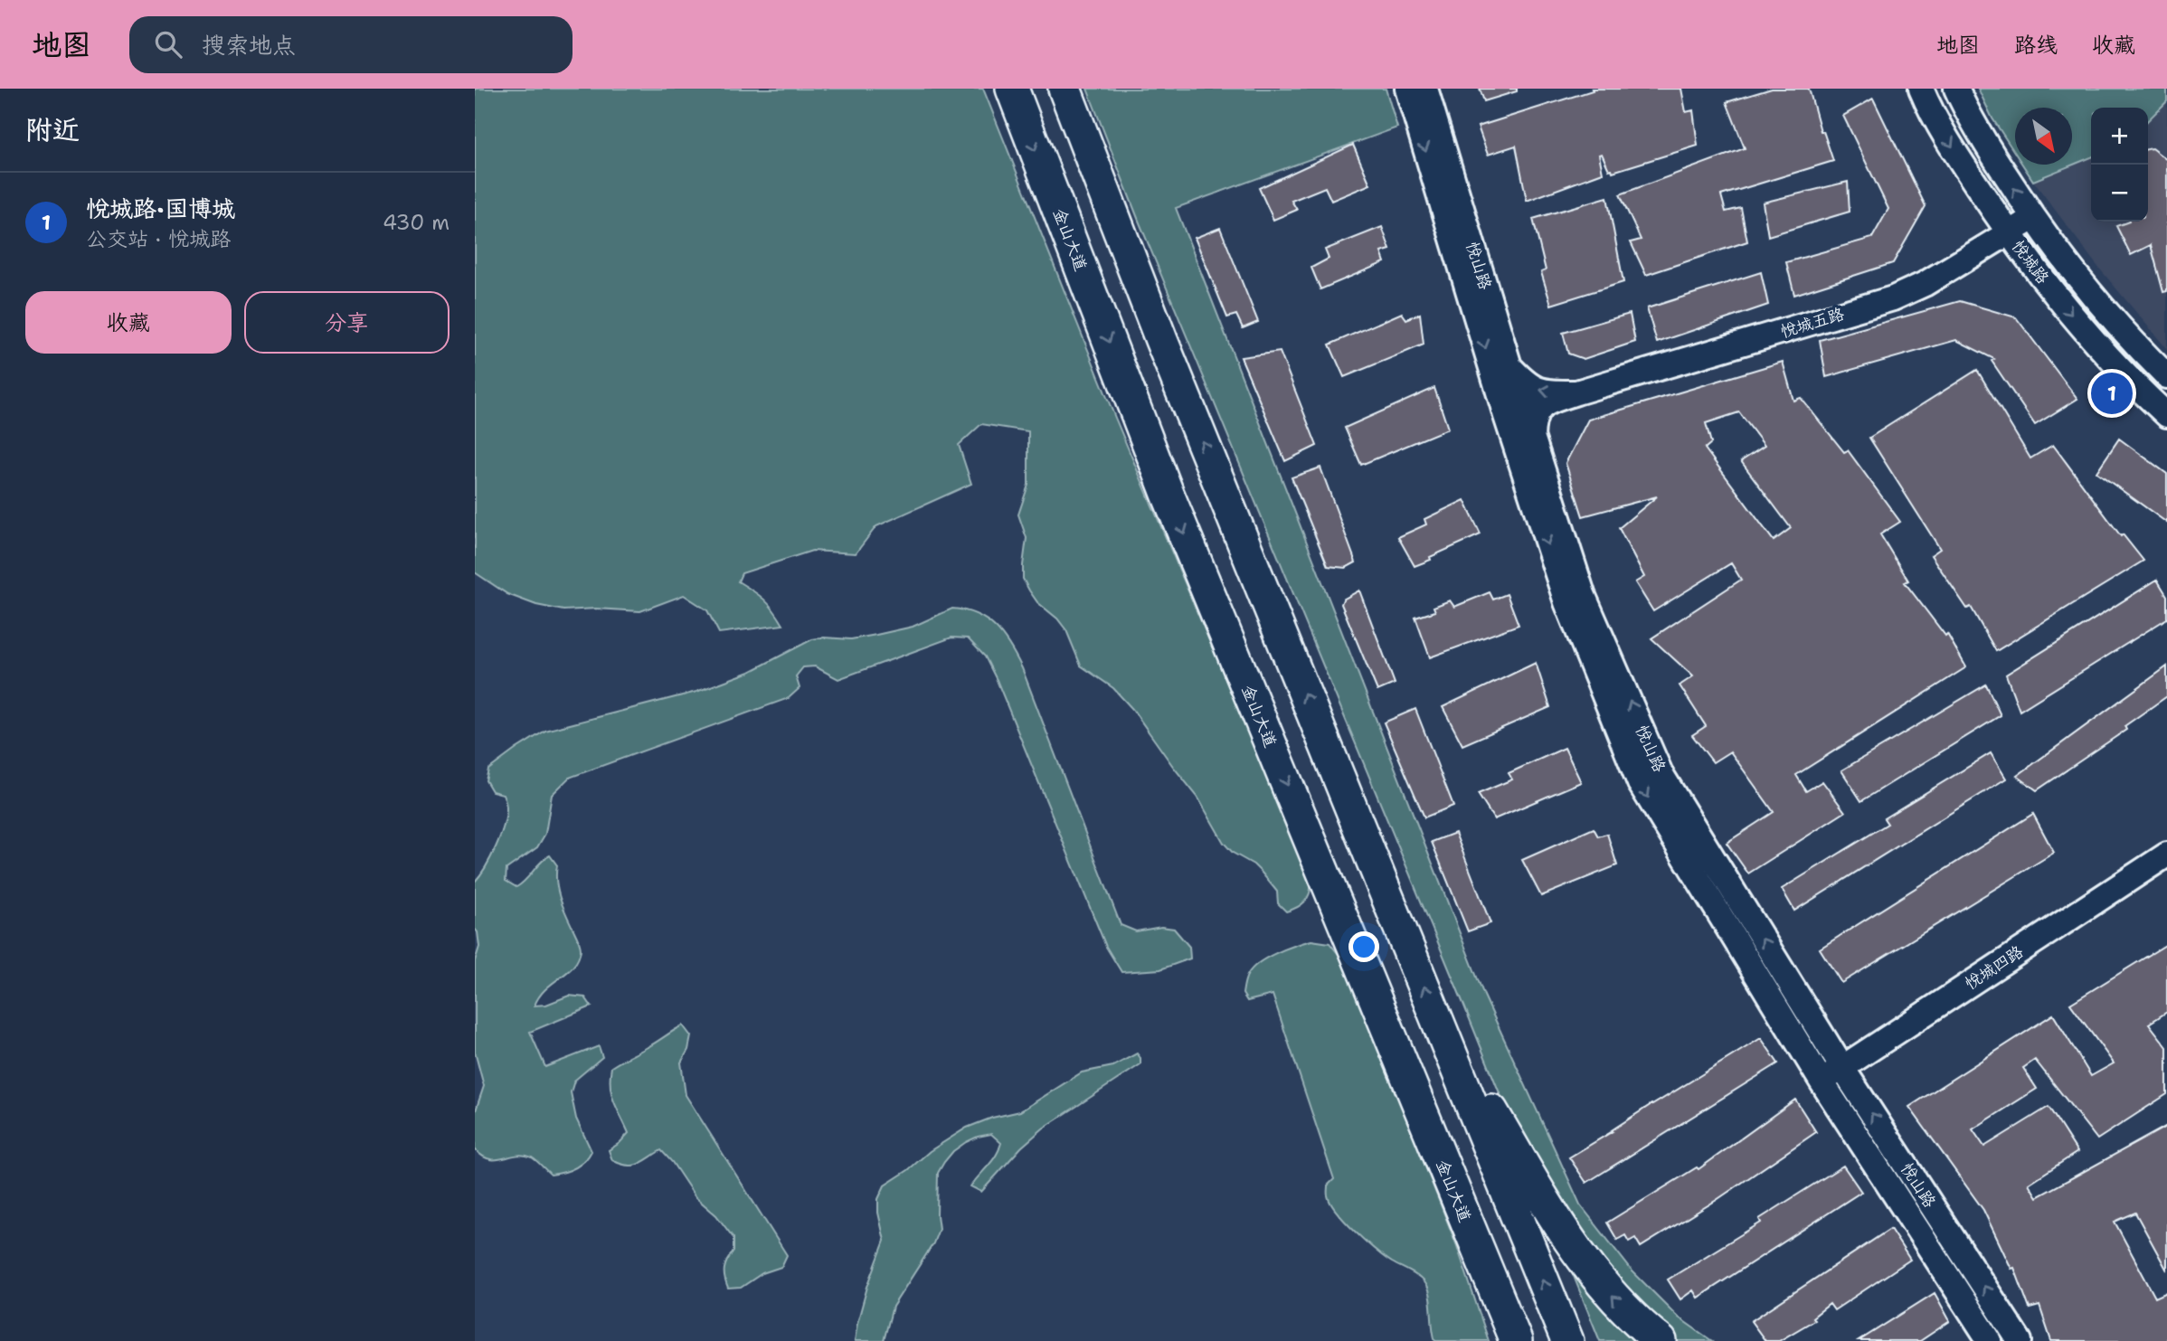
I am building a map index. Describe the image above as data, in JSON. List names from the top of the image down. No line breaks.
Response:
{"streets":{"highway":["金山大道"],"main road":["悦城路","悦山路","悦城五路","悦城四路"]},"crossings":[["悦城路","悦城五路"],["悦山路","悦城五路"],["悦山路","悦城四路"]],"north":"bottom right","page":{"header":"地图","search":"搜索地点","nav":["地图","路线","收藏"],"heading":"附近","map_buttons":["+","−"],"list":[{"mark":"1","name":"悦城路·国博城","note":"公交站 · 悦城路","value":"430 m"}],"buttons":["收藏","分享"],"pins":"1"}}
